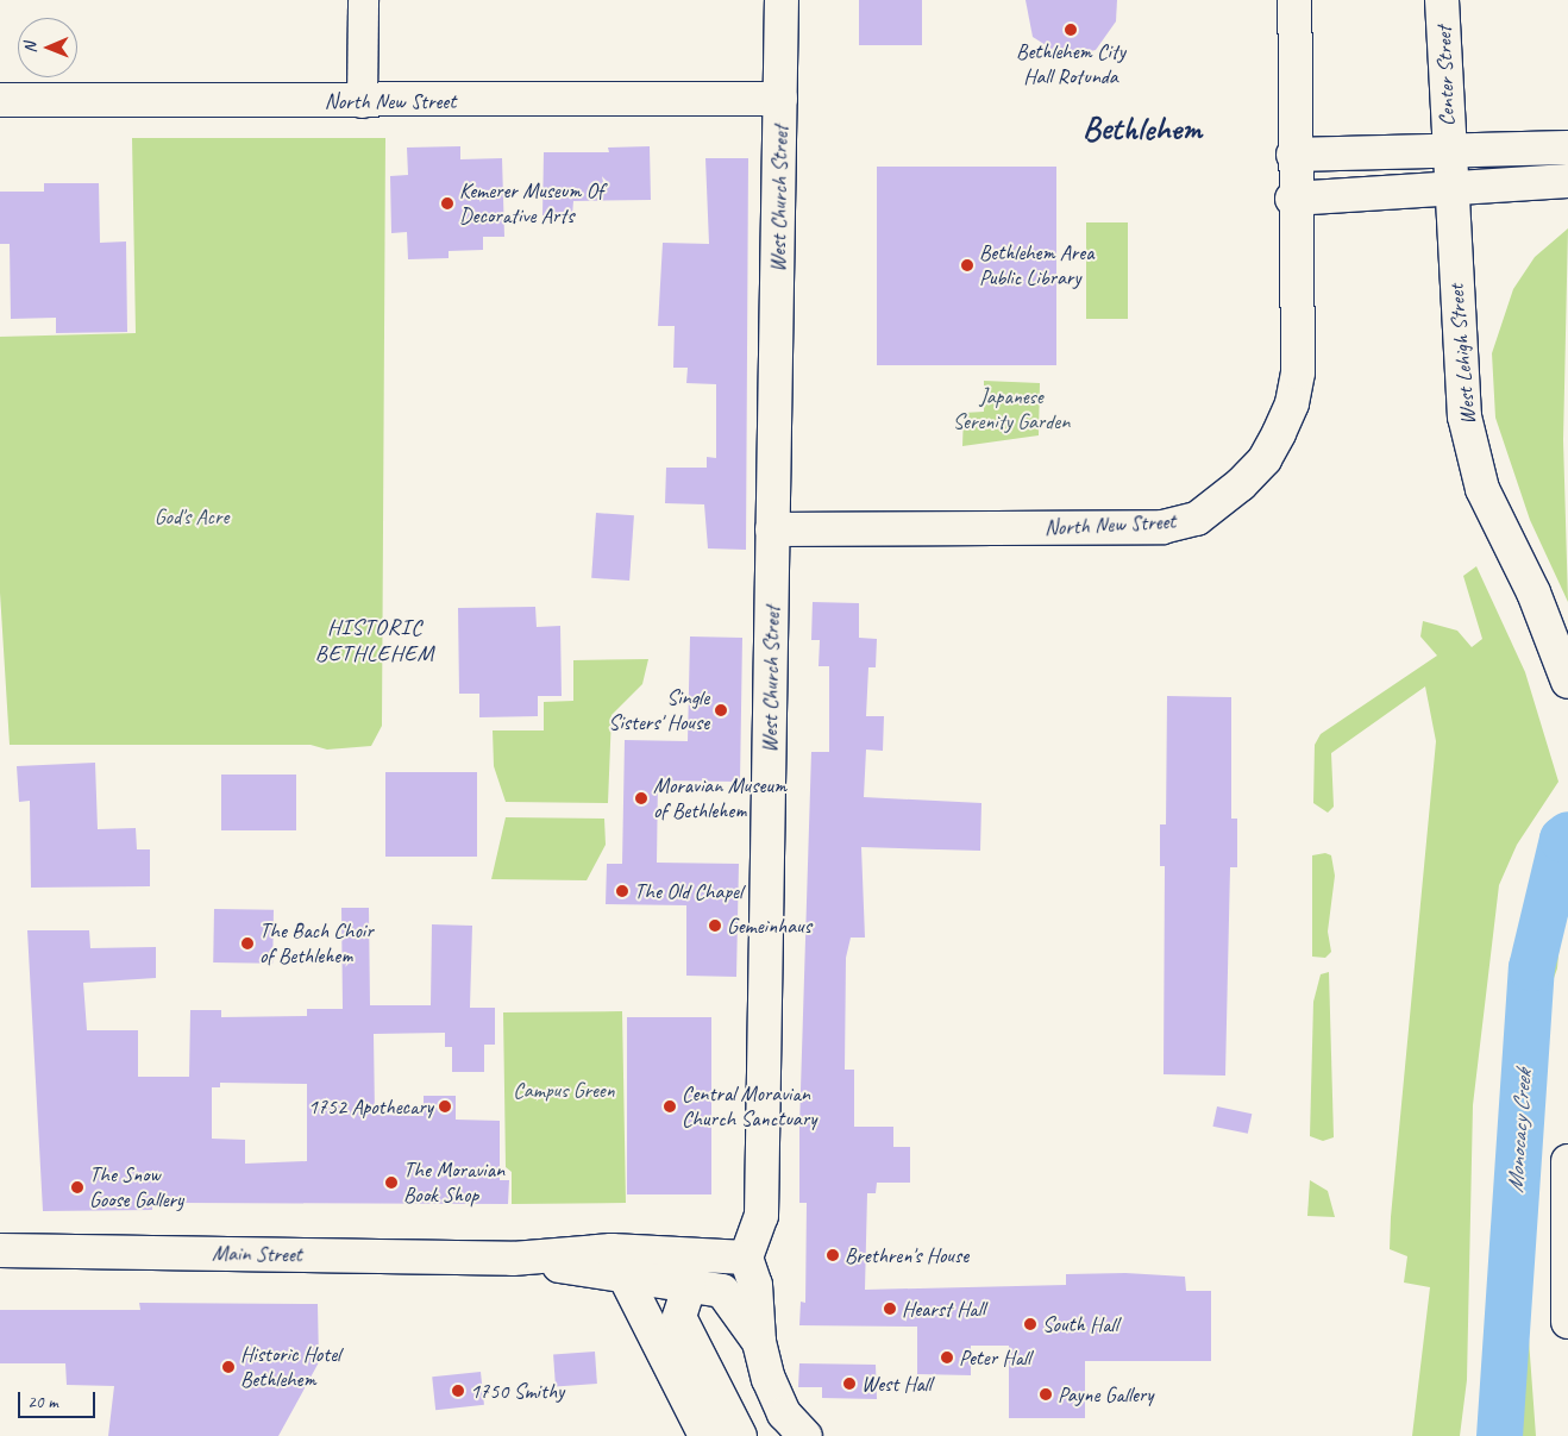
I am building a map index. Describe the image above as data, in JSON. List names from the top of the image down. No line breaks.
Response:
{"streets":{"main road":["Center Street","North New Street","West Church Street","West Lehigh Street","Main Street"]},"crossings":[["Center Street","West Lehigh Street"],["North New Street","West Church Street"],["West Church Street","Main Street"]],"districts":["Bethlehem","HISTORIC BETHLEHEM"],"water":["Monocacy Creek"],"parks":["Japanese Serenity Garden","God's Acre","Campus Green"],"places":["Bethlehem City Hall Rotunda","Kemerer Museum Of Decorative Arts","Bethlehem Area Public Library","Single Sisters' House","Moravian Museum of Bethlehem","The Old Chapel","Gemeinhaus","The Bach Choir of Bethlehem","1752 Apothecary","Central Moravian Church Sanctuary","The Moravian Book Shop","The Snow Goose Gallery","Brethren's House","Hearst Hall","South Hall","Peter Hall","Historic Hotel Bethlehem","West Hall","1750 Smithy","Payne Gallery"],"scale_bar":"20 m","north":"left"}
